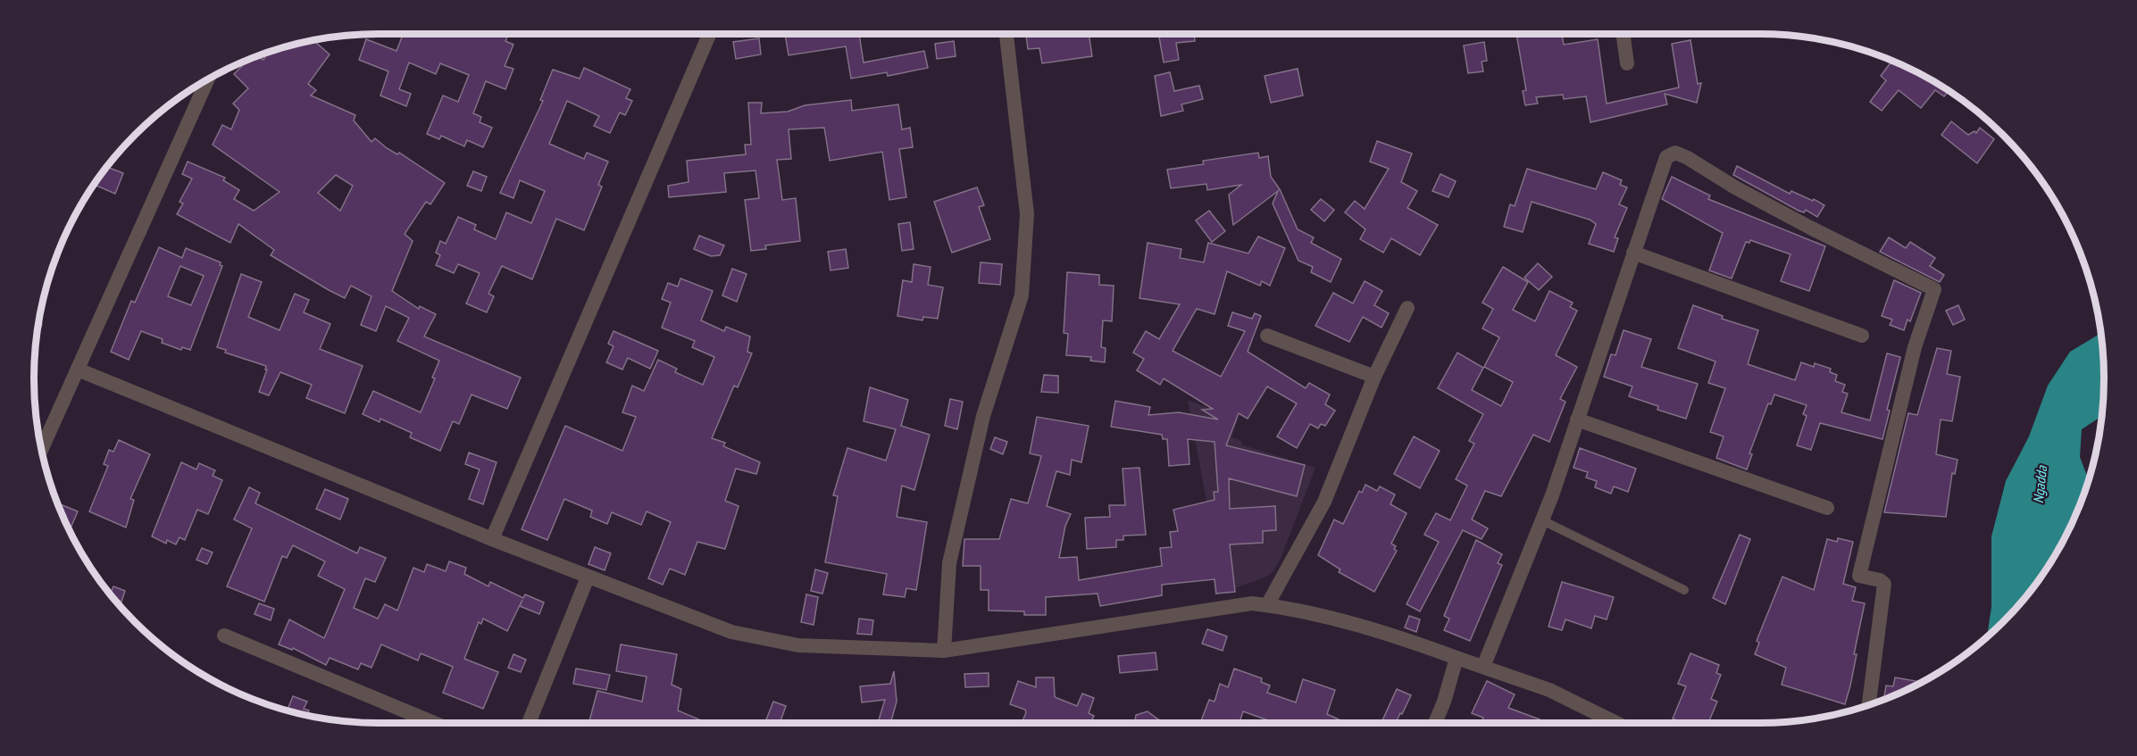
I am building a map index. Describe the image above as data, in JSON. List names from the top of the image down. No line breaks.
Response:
{"water":["Ngadda"]}
